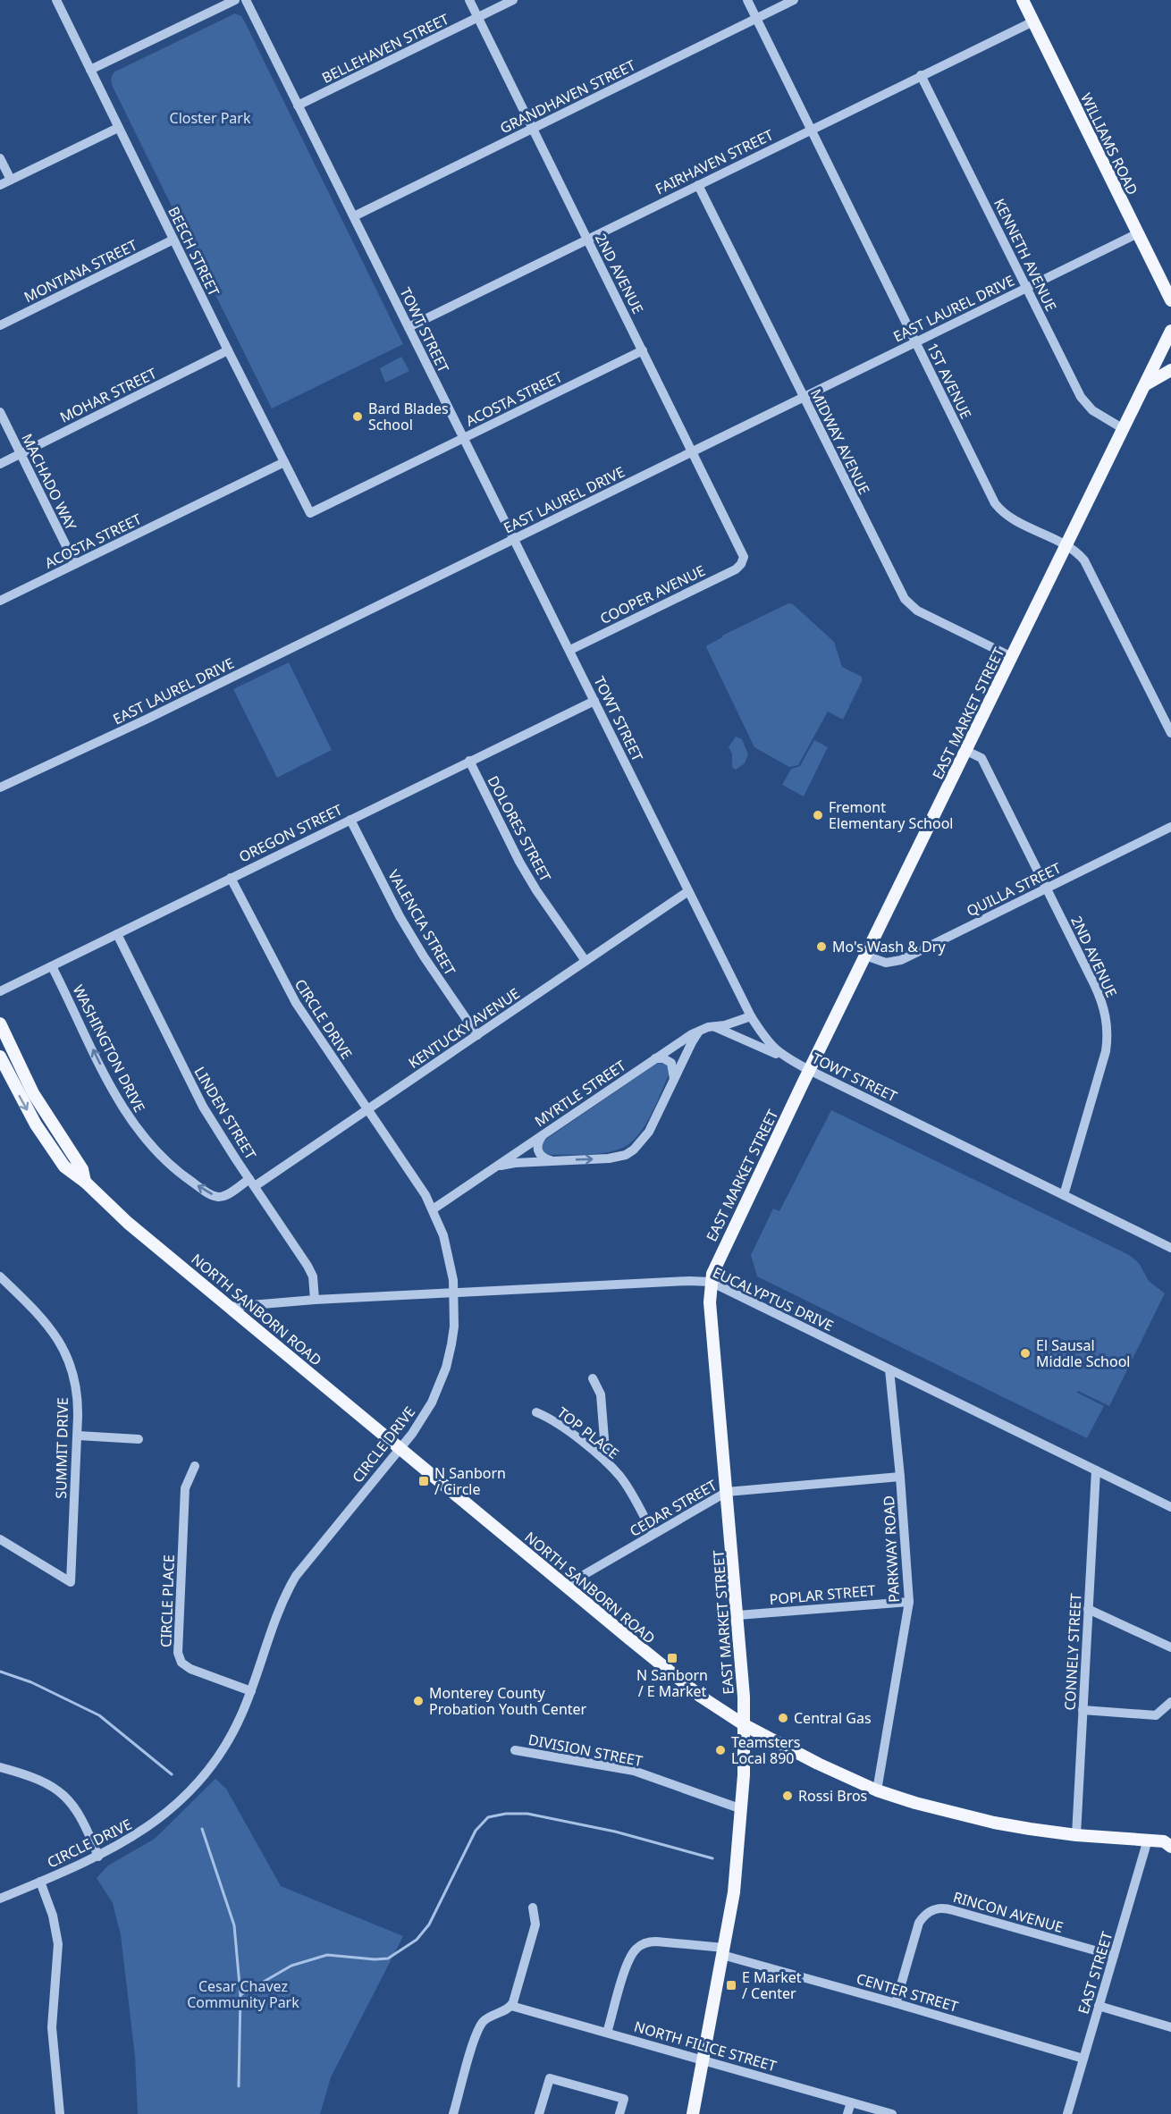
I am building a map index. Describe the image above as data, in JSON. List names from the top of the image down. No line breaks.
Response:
{"streets":{"main road":["WILLIAMS ROAD","EAST MARKET STREET","NORTH SANBORN ROAD"],"street":["BELLEHAVEN STREET","GRANDHAVEN STREET","FAIRHAVEN STREET","BEECH STREET","KENNETH AVENUE","MONTANA STREET","2ND AVENUE","EAST LAUREL DRIVE","TOWT STREET","1ST AVENUE","MOHAR STREET","ACOSTA STREET","MIDWAY AVENUE","MACHADO WAY","COOPER AVENUE","DOLORES STREET","OREGON STREET","QUILLA STREET","VALENCIA STREET","CIRCLE DRIVE","KENTUCKY AVENUE","WASHINGTON DRIVE","MYRTLE STREET","LINDEN STREET","EUCALYPTUS DRIVE","TOP PLACE","SUMMIT DRIVE","CEDAR STREET","PARKWAY ROAD","POPLAR STREET","CIRCLE PLACE","CONNELY STREET","DIVISION STREET","RINCON AVENUE","EAST STREET","CENTER STREET","NORTH FILICE STREET"]},"crossings":[["BELLEHAVEN STREET","2ND AVENUE"],["BELLEHAVEN STREET","TOWT STREET"],["GRANDHAVEN STREET","2ND AVENUE"],["GRANDHAVEN STREET","TOWT STREET"],["GRANDHAVEN STREET","1ST AVENUE"],["WILLIAMS ROAD","FAIRHAVEN STREET"],["WILLIAMS ROAD","EAST LAUREL DRIVE"],["FAIRHAVEN STREET","KENNETH AVENUE"],["FAIRHAVEN STREET","2ND AVENUE"],["FAIRHAVEN STREET","TOWT STREET"],["FAIRHAVEN STREET","1ST AVENUE"],["FAIRHAVEN STREET","MIDWAY AVENUE"],["BEECH STREET","MONTANA STREET"],["BEECH STREET","MOHAR STREET"],["BEECH STREET","ACOSTA STREET"],["KENNETH AVENUE","EAST LAUREL DRIVE"],["KENNETH AVENUE","EAST MARKET STREET"],["2ND AVENUE","EAST LAUREL DRIVE"],["2ND AVENUE","TOWT STREET"],["2ND AVENUE","ACOSTA STREET"],["2ND AVENUE","COOPER AVENUE"],["2ND AVENUE","EAST MARKET STREET"],["2ND AVENUE","QUILLA STREET"],["EAST LAUREL DRIVE","TOWT STREET"],["EAST LAUREL DRIVE","1ST AVENUE"],["EAST LAUREL DRIVE","MIDWAY AVENUE"],["TOWT STREET","ACOSTA STREET"],["TOWT STREET","COOPER AVENUE"],["TOWT STREET","EAST MARKET STREET"],["TOWT STREET","OREGON STREET"],["TOWT STREET","KENTUCKY AVENUE"],["TOWT STREET","MYRTLE STREET"],["1ST AVENUE","EAST MARKET STREET"],["MOHAR STREET","MACHADO WAY"],["ACOSTA STREET","MACHADO WAY"],["MIDWAY AVENUE","EAST MARKET STREET"],["EAST MARKET STREET","QUILLA STREET"],["EAST MARKET STREET","EUCALYPTUS DRIVE"],["EAST MARKET STREET","NORTH SANBORN ROAD"],["EAST MARKET STREET","CEDAR STREET"],["EAST MARKET STREET","POPLAR STREET"],["EAST MARKET STREET","DIVISION STREET"],["EAST MARKET STREET","CENTER STREET"],["EAST MARKET STREET","NORTH FILICE STREET"],["DOLORES STREET","OREGON STREET"],["DOLORES STREET","KENTUCKY AVENUE"],["OREGON STREET","VALENCIA STREET"],["OREGON STREET","CIRCLE DRIVE"],["OREGON STREET","WASHINGTON DRIVE"],["OREGON STREET","LINDEN STREET"],["VALENCIA STREET","KENTUCKY AVENUE"],["CIRCLE DRIVE","KENTUCKY AVENUE"],["CIRCLE DRIVE","MYRTLE STREET"],["CIRCLE DRIVE","EUCALYPTUS DRIVE"],["CIRCLE DRIVE","NORTH SANBORN ROAD"],["CIRCLE DRIVE","CIRCLE PLACE"],["KENTUCKY AVENUE","WASHINGTON DRIVE"],["KENTUCKY AVENUE","LINDEN STREET"],["WASHINGTON DRIVE","LINDEN STREET"],["LINDEN STREET","EUCALYPTUS DRIVE"],["EUCALYPTUS DRIVE","NORTH SANBORN ROAD"],["EUCALYPTUS DRIVE","PARKWAY ROAD"],["EUCALYPTUS DRIVE","CONNELY STREET"],["NORTH SANBORN ROAD","CEDAR STREET"],["NORTH SANBORN ROAD","PARKWAY ROAD"],["NORTH SANBORN ROAD","CONNELY STREET"],["NORTH SANBORN ROAD","EAST STREET"],["TOP PLACE","CEDAR STREET"],["CEDAR STREET","PARKWAY ROAD"],["PARKWAY ROAD","POPLAR STREET"],["RINCON AVENUE","EAST STREET"],["RINCON AVENUE","CENTER STREET"],["EAST STREET","CENTER STREET"],["CENTER STREET","NORTH FILICE STREET"]],"one_way":["WASHINGTON DRIVE"],"parks":["Closter Park","Cesar Chavez Community Park"],"places":{"other":["Bard Blades School","Fremont Elementary School","Mo's Wash & Dry","El Sausal Middle School","Monterey County Probation Youth Center","Central Gas","Teamsters Local 890","Rossi Bros"],"transit":["N Sanborn / Circle","N Sanborn / E Market","E Market / Center"]}}
